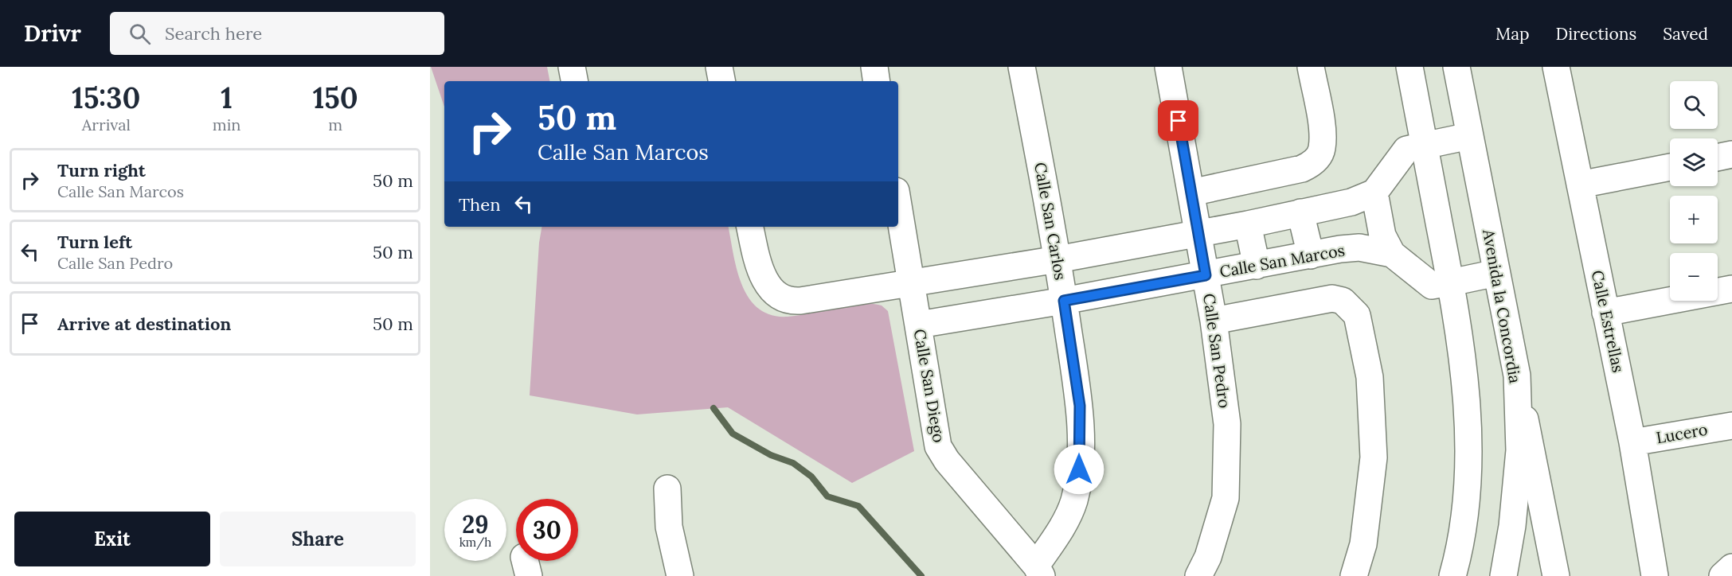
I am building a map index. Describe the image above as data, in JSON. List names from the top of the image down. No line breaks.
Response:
{"streets":{"street":["Calle San Carlos","Calle San Marcos","Avenida la Concordia","Calle Estrellas","Calle San Pedro","Calle San Diego","Lucero"]},"crossings":[["Calle San Carlos","Calle San Marcos"],["Calle San Carlos","Calle San Diego"],["Calle San Marcos","Calle San Pedro"],["Calle San Marcos","Calle San Diego"],["Calle Estrellas","Lucero"]],"page":{"header":"Drivr","search":"Search here","nav":["Map","Directions","Saved"],"eta":["15:30","Arrival","1","min","150","m"],"map_buttons":["+","−"],"turn":["50 m","Calle San Marcos"],"list":[{"name":"Turn right","note":"Calle San Marcos","value":"50 m"},{"name":"Turn left","note":"Calle San Pedro","value":"50 m"},{"name":"Arrive at destination","value":"50 m"}],"then":"Then","speed":"29 km/h","limit":"30","buttons":["Exit","Share"]}}
